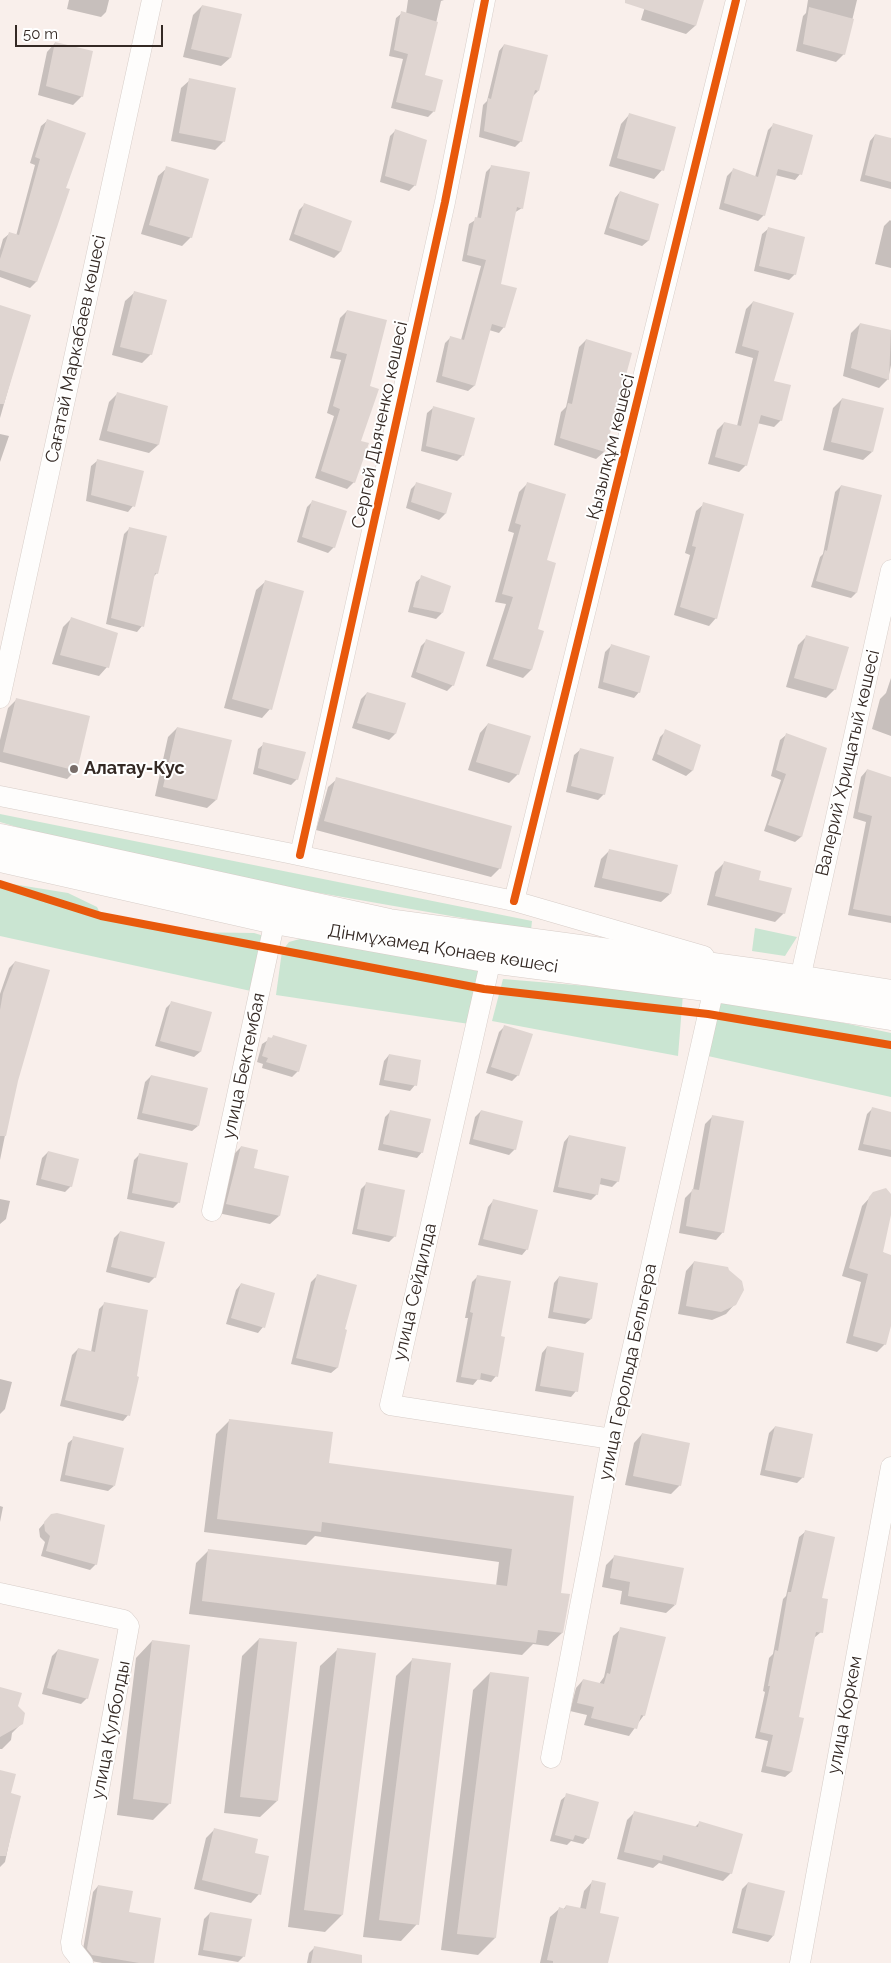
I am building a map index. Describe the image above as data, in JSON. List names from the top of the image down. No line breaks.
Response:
{"streets":{"main road":["Дінмұхамед Қонаев көшесі"],"street":["Сағатай Маркабаев көшесі","Сергей Дьяченко көшесі","Қызылқұм көшесі","Валерий Хрищатый көшесі","улица Бектембая","улица Сейдилда","улица Герольда Бельгера","улица Коркем","улица Кулболды"]},"crossings":[["Валерий Хрищатый көшесі","Дінмұхамед Қонаев көшесі"],["Дінмұхамед Қонаев көшесі","улица Бектембая"],["Дінмұхамед Қонаев көшесі","улица Сейдилда"],["Дінмұхамед Қонаев көшесі","улица Герольда Бельгера"],["улица Сейдилда","улица Герольда Бельгера"]],"places":["Алатау-Кус"],"scale_bar":"50 m"}
